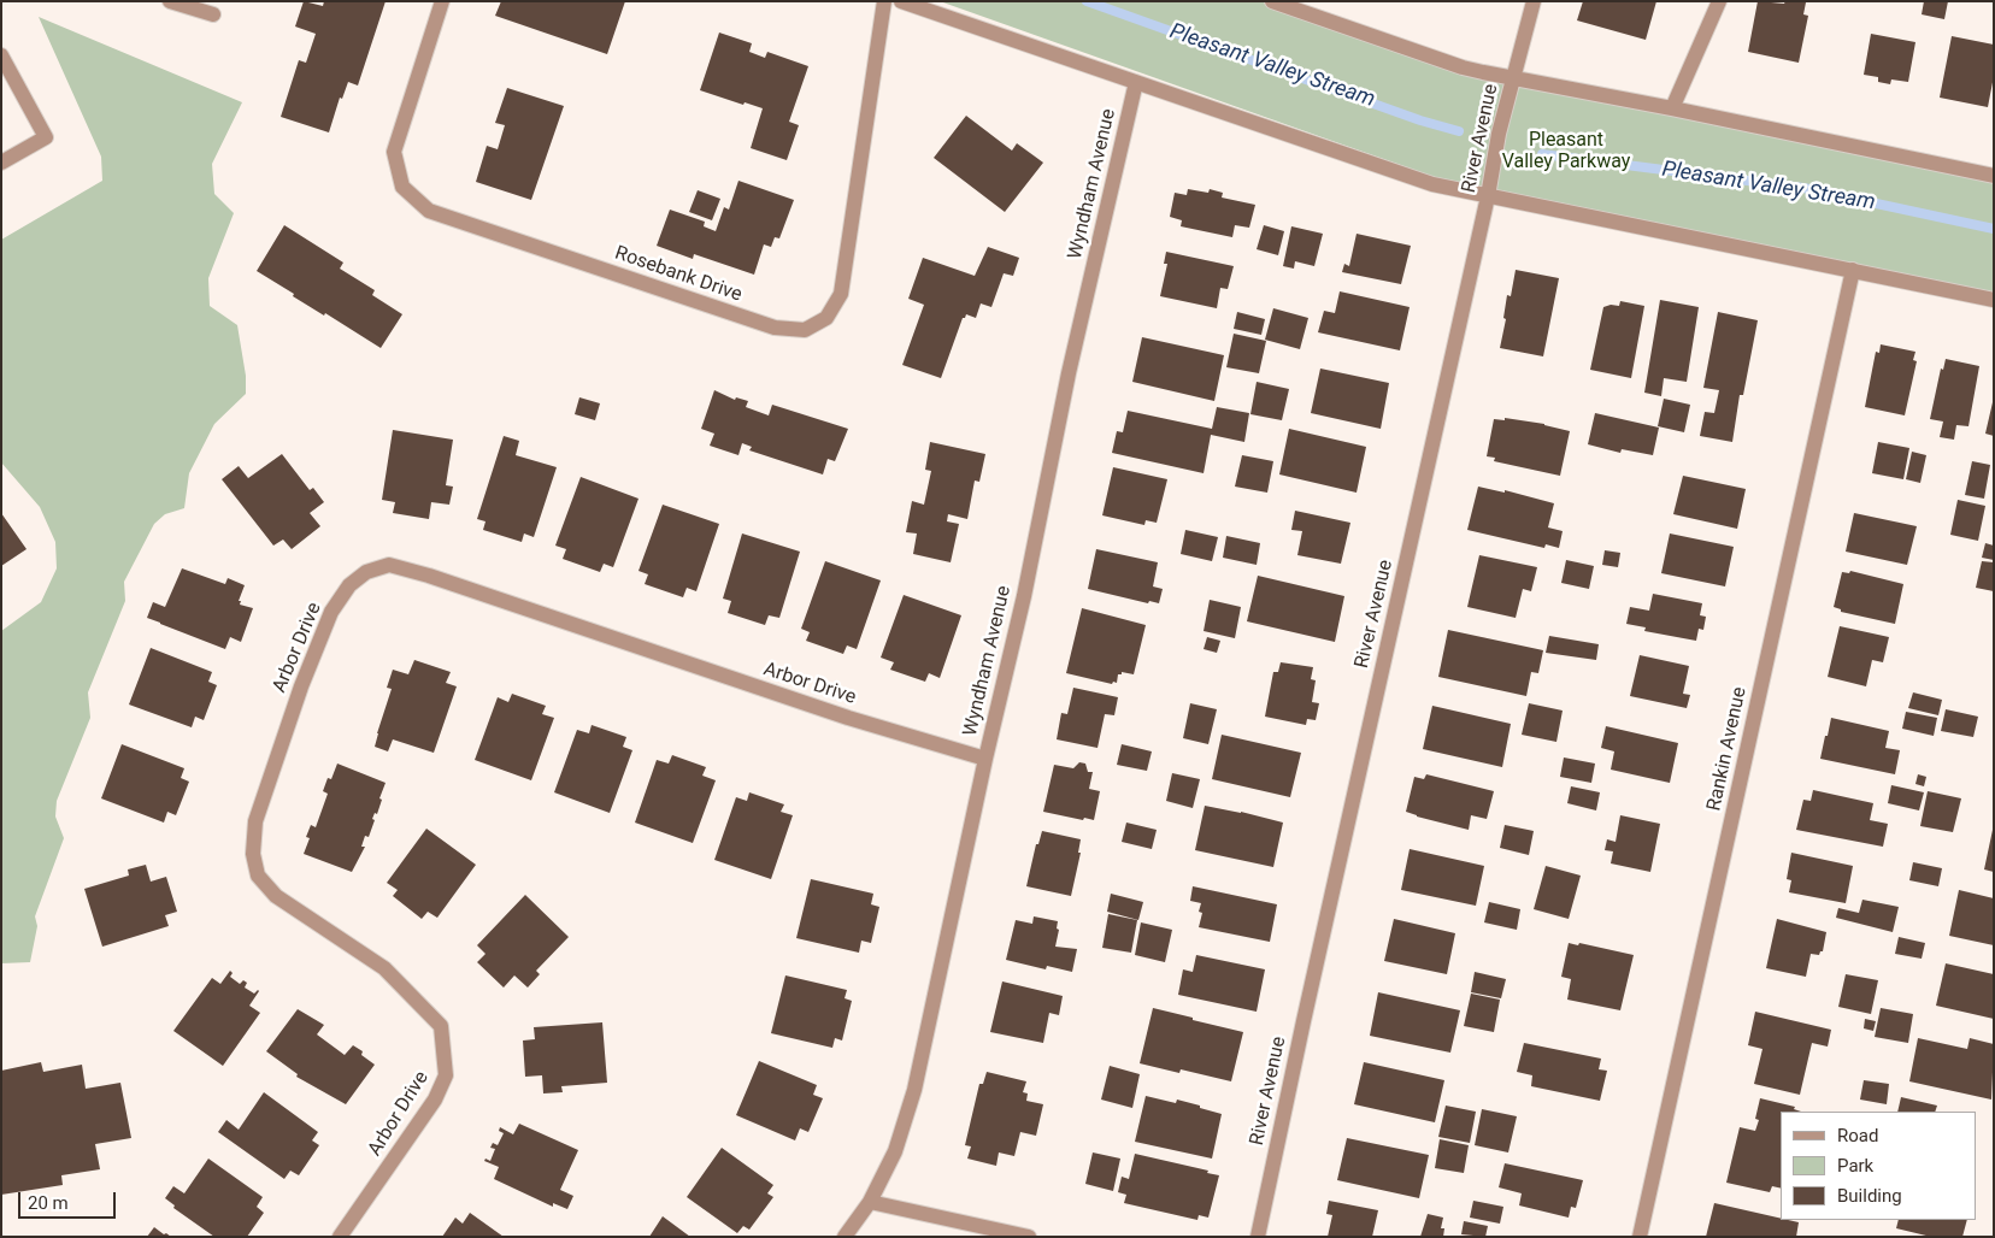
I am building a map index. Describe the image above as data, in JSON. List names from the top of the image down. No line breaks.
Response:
{"streets":{"street":["River Avenue","Wyndham Avenue","Rosebank Drive","Arbor Drive","Rankin Avenue"]},"crossings":[["Wyndham Avenue","Arbor Drive"]],"water":["Pleasant Valley Stream"],"parks":["Pleasant Valley Parkway"],"legend":["Road","Park","Building"],"scale_bar":"20 m"}
